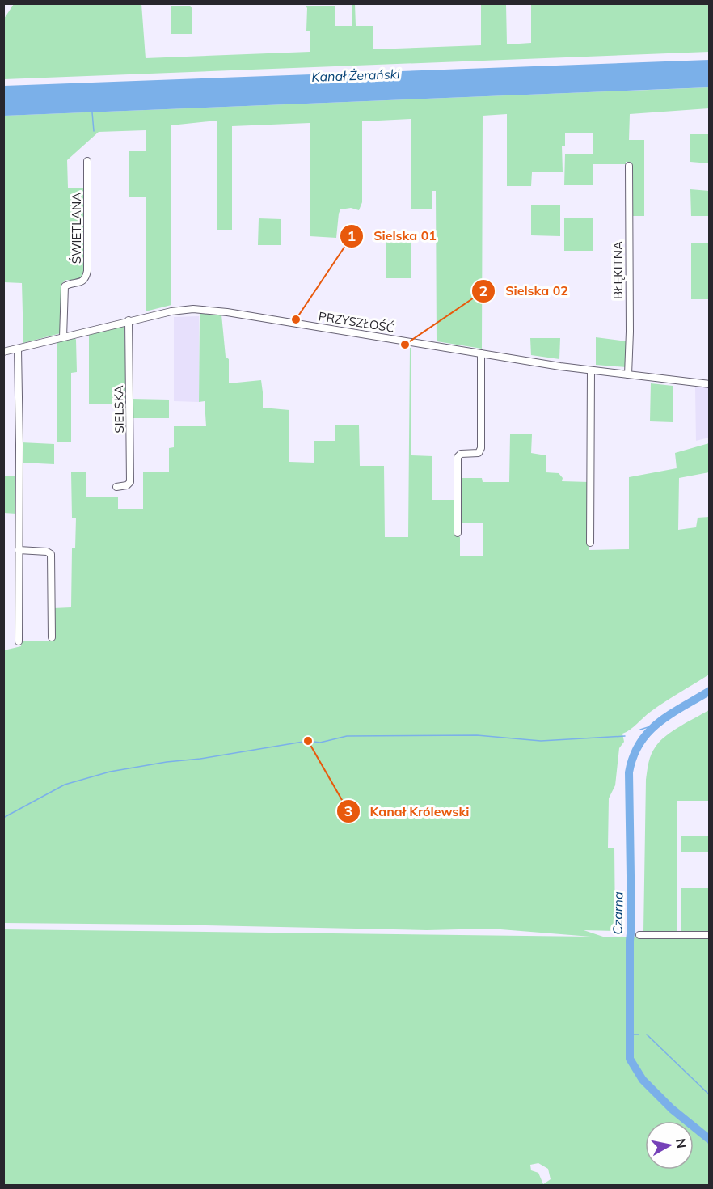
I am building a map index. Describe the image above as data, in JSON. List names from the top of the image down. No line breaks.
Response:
{"streets":{"street":["ŚWIETLANA","BŁĘKITNA","PRZYSZŁOŚĆ","SIELSKA"]},"crossings":[["ŚWIETLANA","PRZYSZŁOŚĆ"],["BŁĘKITNA","PRZYSZŁOŚĆ"],["PRZYSZŁOŚĆ","SIELSKA"]],"water":["Kanał Żerański","Czarna"],"places":["Sielska 01","Sielska 02","Kanał Królewski"],"north":"right"}
